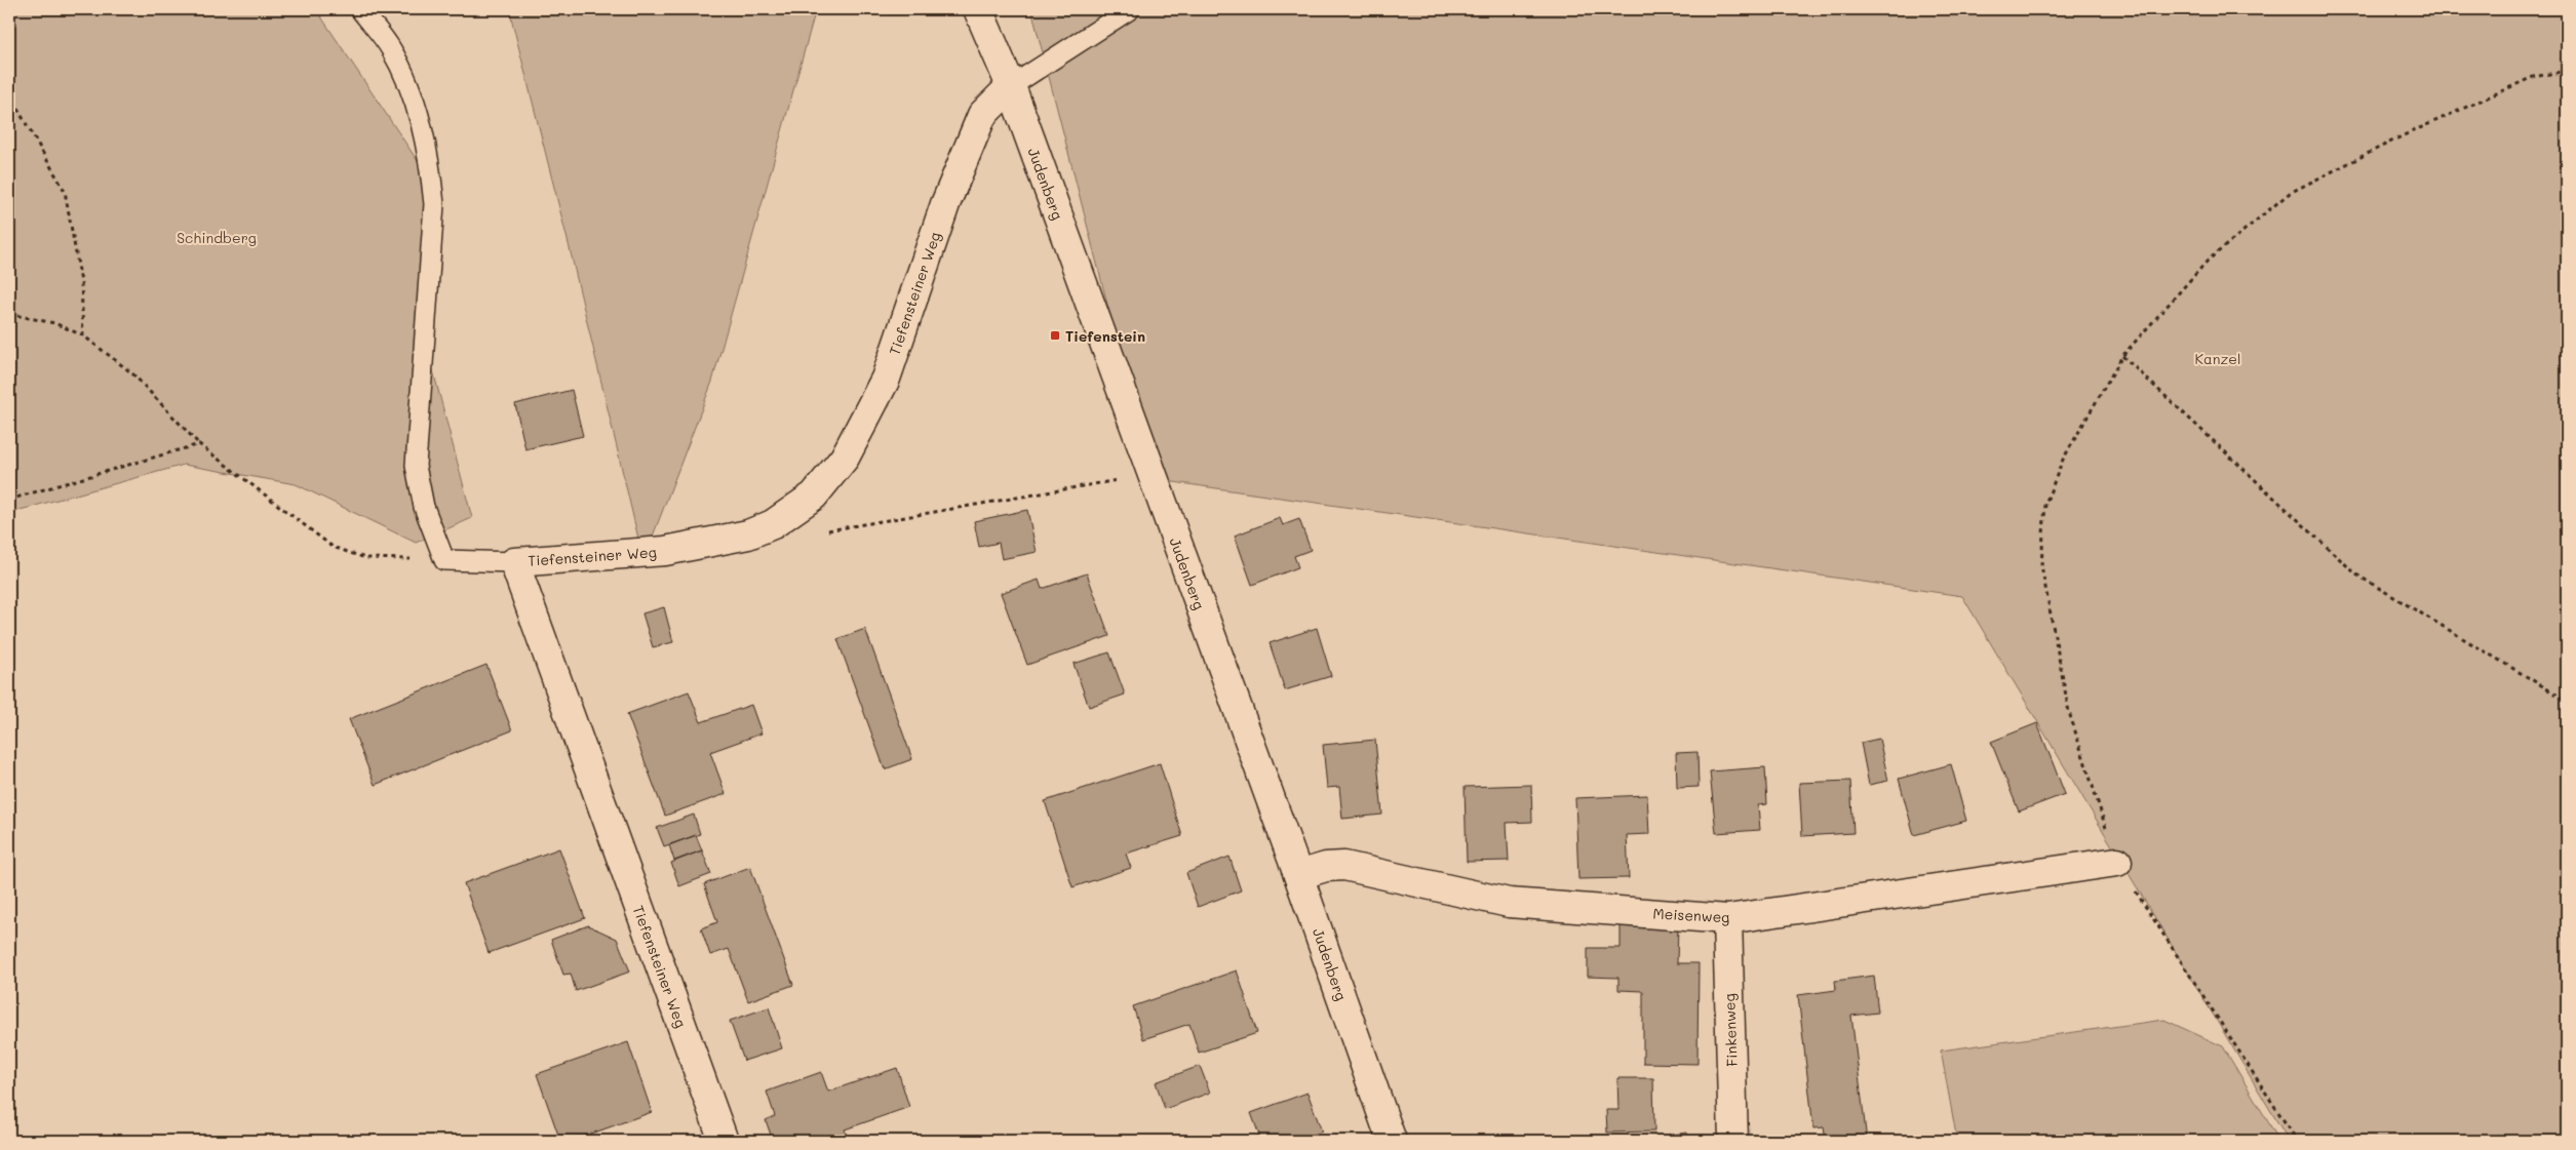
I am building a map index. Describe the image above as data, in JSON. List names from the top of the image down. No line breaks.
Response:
{"streets":{"street":["Judenberg","Tiefensteiner Weg","Meisenweg","Finkenweg"]},"crossings":[["Judenberg","Tiefensteiner Weg"],["Judenberg","Meisenweg"],["Meisenweg","Finkenweg"]],"parks":["Schindberg","Kanzel"],"places":{"transit":["Tiefenstein"]}}
